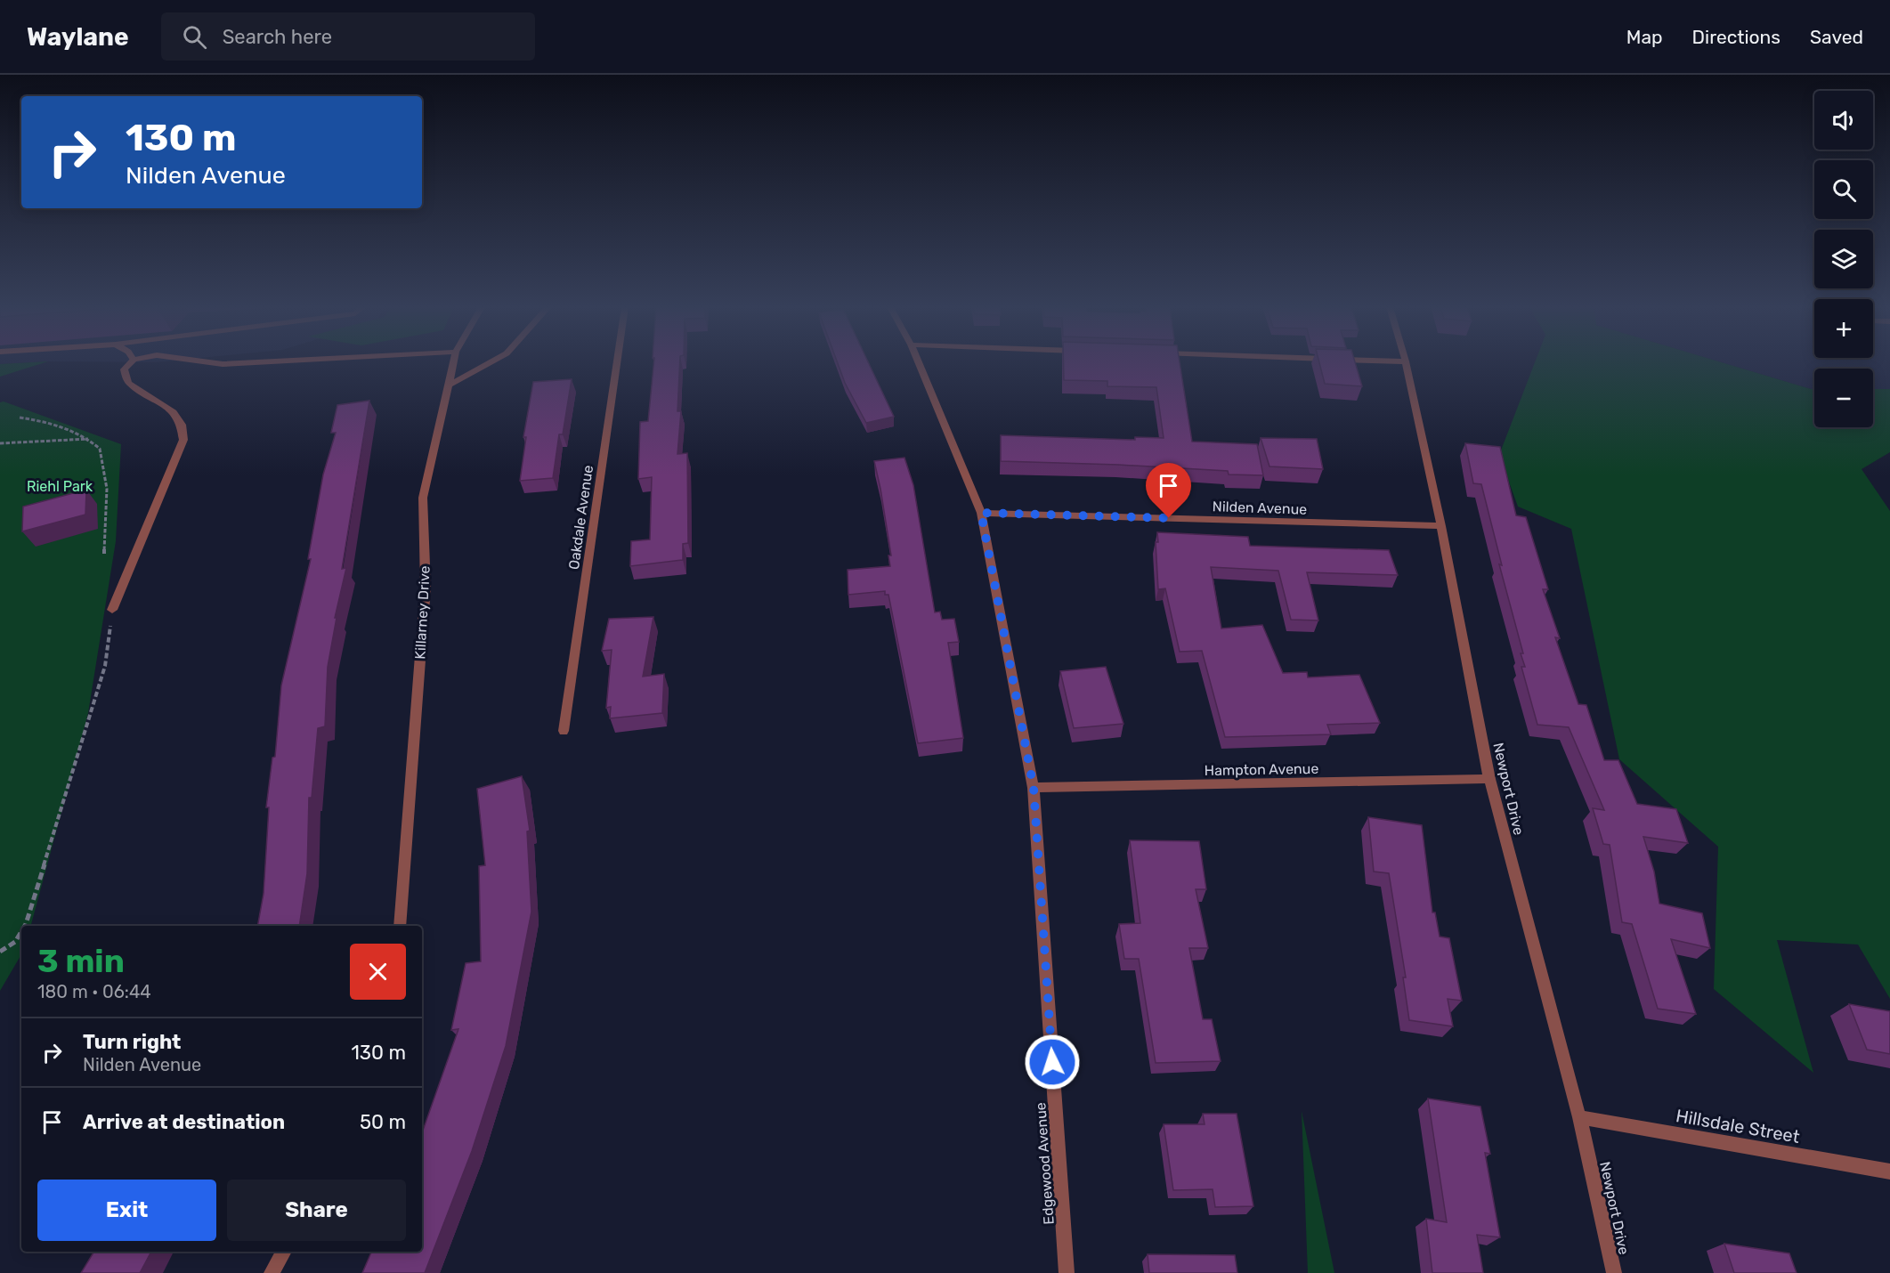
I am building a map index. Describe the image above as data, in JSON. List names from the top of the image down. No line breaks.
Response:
{"streets":{"street":["Nilden Avenue","Oakdale Avenue","Killarney Drive","Hampton Avenue","Newport Drive","Hillsdale Street","Edgewood Avenue"]},"crossings":[["Nilden Avenue","Newport Drive"],["Nilden Avenue","Edgewood Avenue"],["Hampton Avenue","Newport Drive"],["Hampton Avenue","Edgewood Avenue"],["Newport Drive","Hillsdale Street"]],"parks":["Riehl Park"],"page":{"header":"Waylane","search":"Search here","nav":["Map","Directions","Saved"],"map_buttons":["+","−"],"turn":["130 m","Nilden Avenue"],"heading":["3 min","180 m · 06:44"],"list":[{"name":"Turn right","note":"Nilden Avenue","value":"130 m"},{"name":"Arrive at destination","value":"50 m"}],"buttons":["Exit","Share"]}}
